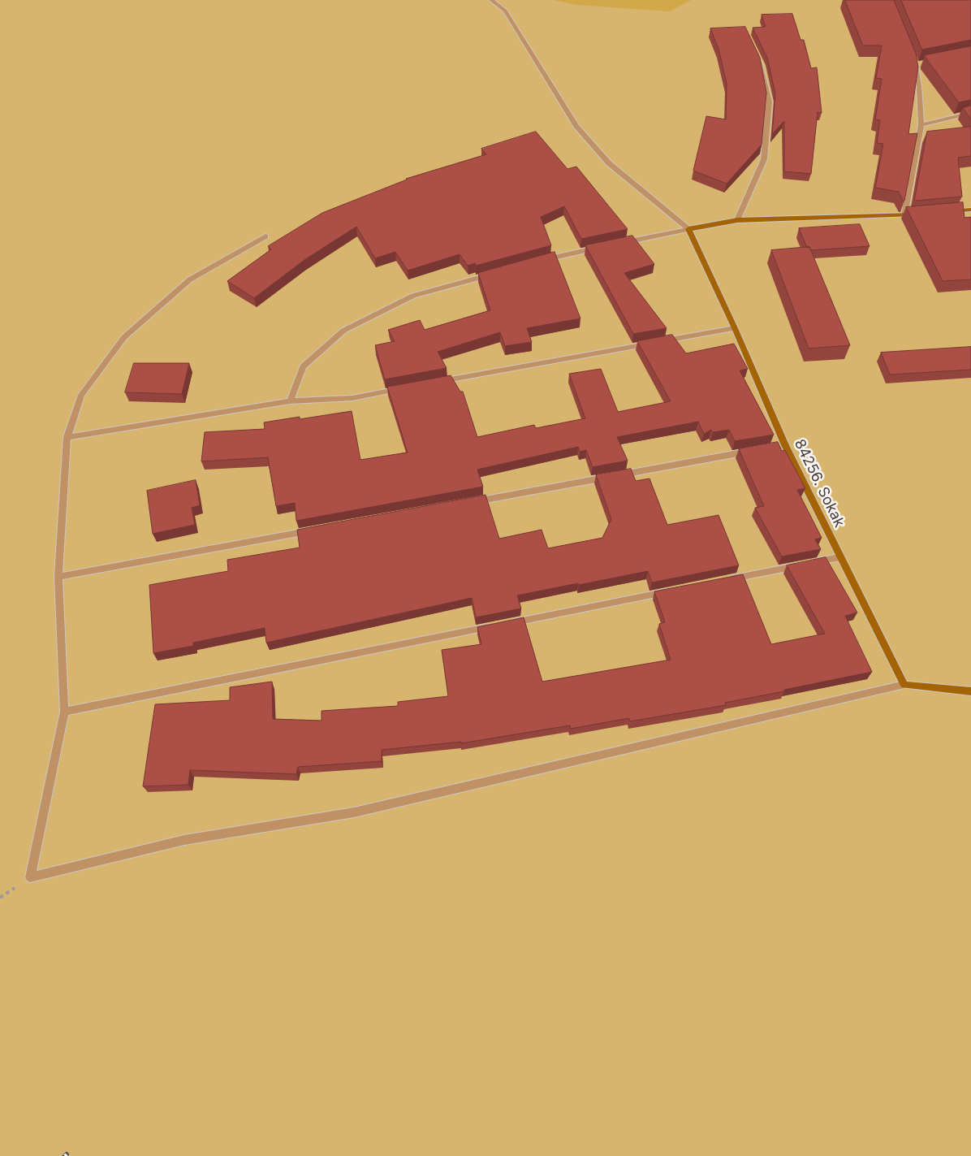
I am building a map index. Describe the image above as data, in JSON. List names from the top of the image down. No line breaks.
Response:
{"streets":{"street":["84256. Sokak"]}}
